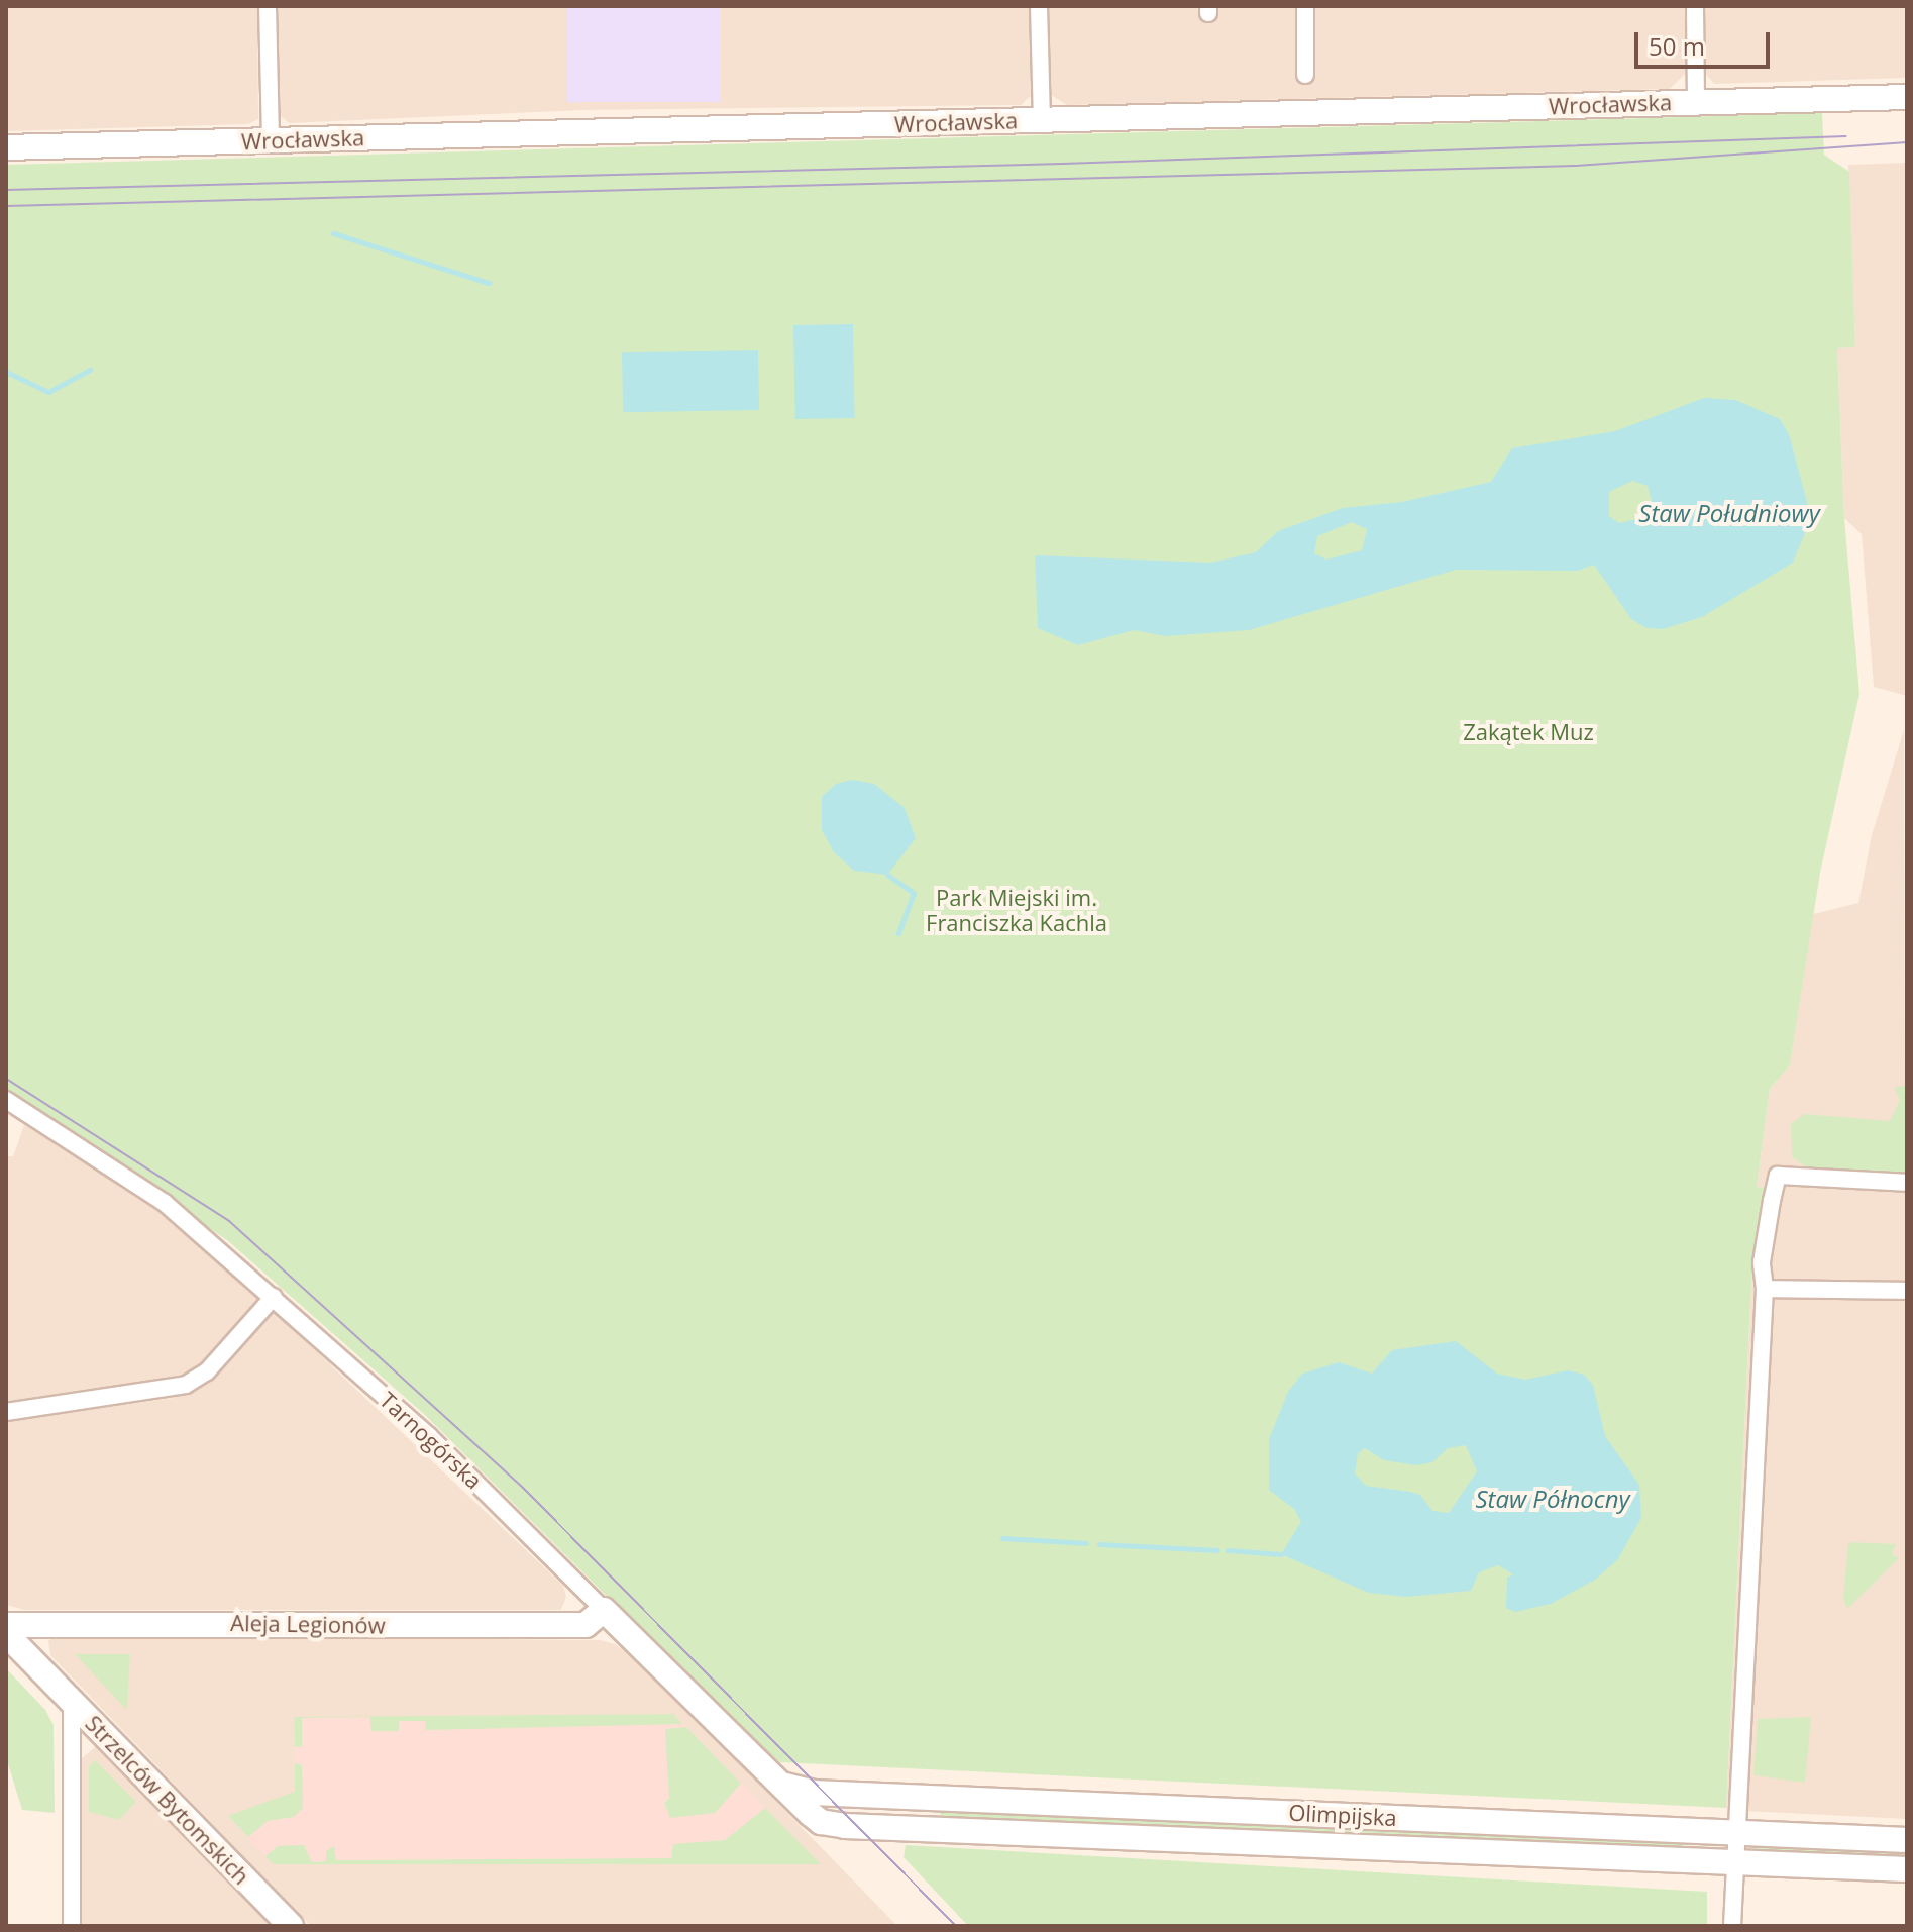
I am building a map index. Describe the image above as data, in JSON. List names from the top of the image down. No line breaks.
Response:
{"streets":{"street":["Wrocławska","Tarnogórska","Aleja Legionów","Strzelców Bytomskich","Olimpijska"]},"crossings":[["Tarnogórska","Aleja Legionów"],["Tarnogórska","Olimpijska"]],"water":["Staw Południowy","Staw Północny"],"parks":["Zakątek Muz","Park Miejski im. Franciszka Kachla"],"scale_bar":"50 m"}
